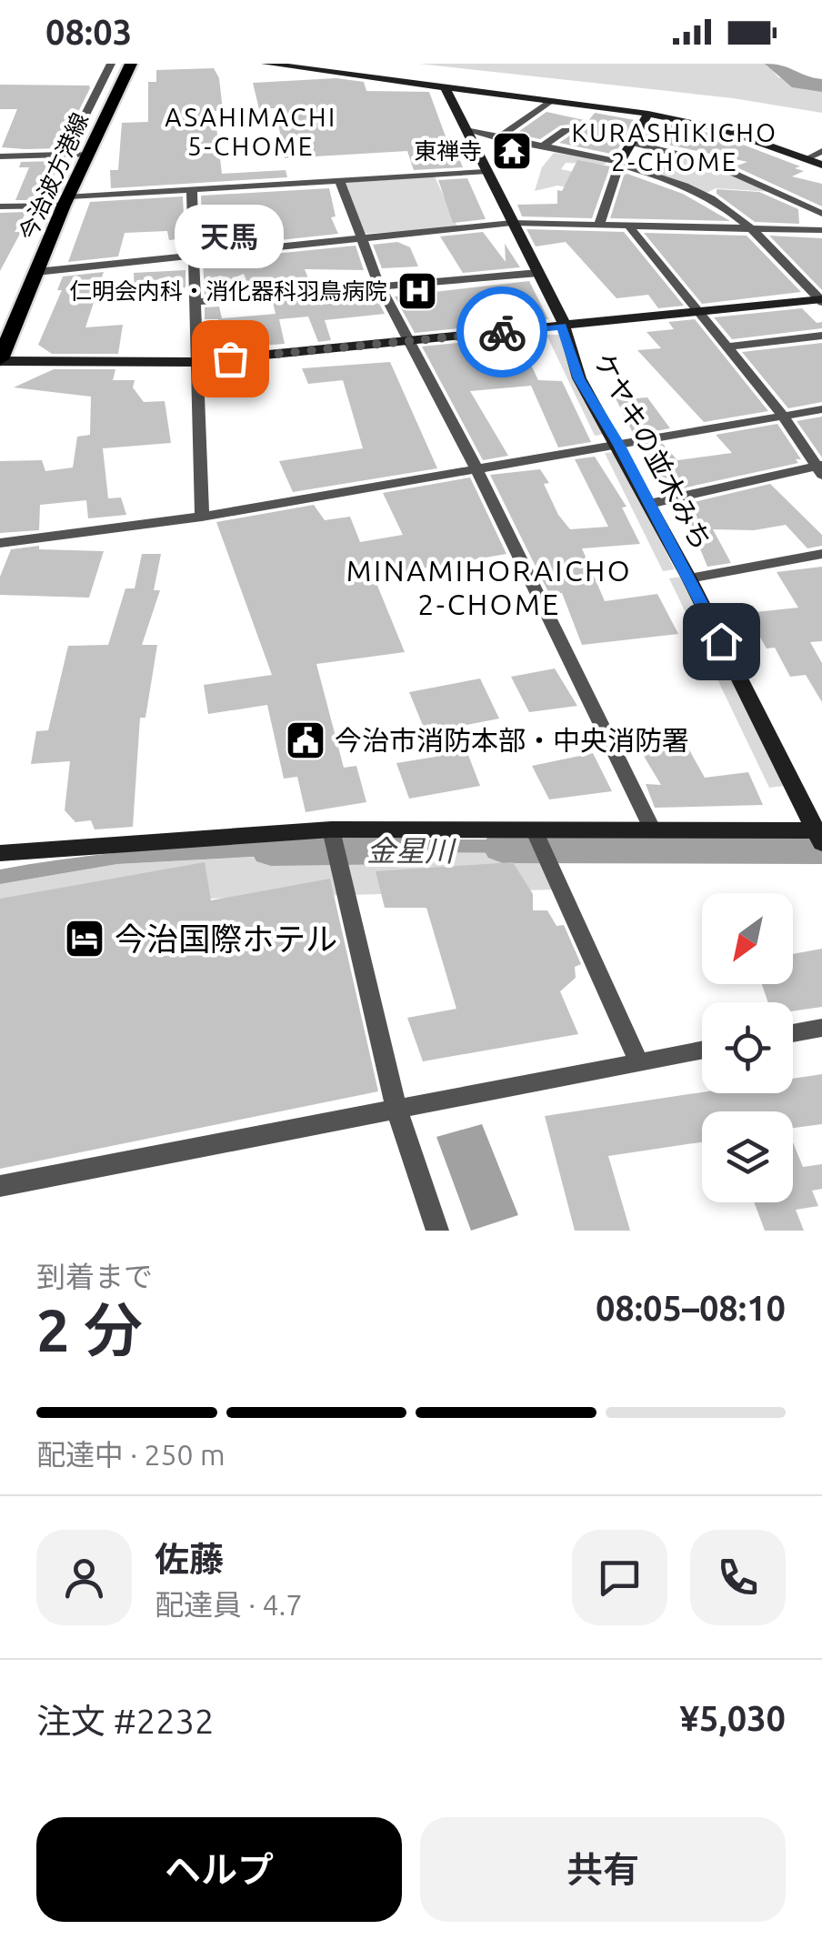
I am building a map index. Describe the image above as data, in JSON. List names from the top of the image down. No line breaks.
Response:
{"streets":{"main road":["今治波方港線"],"street":["ケヤキの並木みち"]},"districts":["ASAHIMACHI 5-CHOME","KURASHIKICHO 2-CHOME","MINAMIHORAICHO 2-CHOME"],"water":["金星川"],"places":{"temple":["東禅寺"],"hospital":["仁明会内科・消化器科羽鳥病院"],"other":["天馬"],"public building":["今治市消防本部・中央消防署"],"hotel":["今治国際ホテル"]},"north":"bottom left","page":{"status":"08:03","bubble":"天馬","heading":["2 分","到着まで","08:05–08:10"],"panel":["佐藤","配達員 · 4.7","注文 #2232","¥5,030"],"bar":"配達中 · 250 m","buttons":["ヘルプ","共有"]}}
